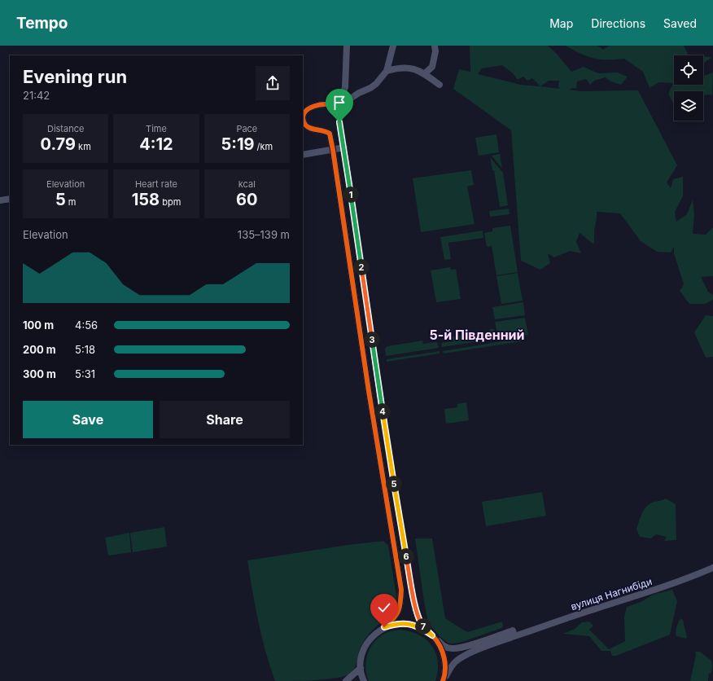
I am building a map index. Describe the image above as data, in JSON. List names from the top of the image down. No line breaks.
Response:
{"streets":{"street":["вулиця Нагнибіди"]},"districts":["5-й Південний"],"page":{"header":"Tempo","nav":["Map","Directions","Saved"],"heading":["Evening run","21:42"],"stats":[["Distance","0.79 km"],["Time","4:12"],["Pace","5:19 /km"],["Elevation","5 m"],["Heart rate","158 bpm"],["kcal","60"]],"pins":["1","2","3","4","5","6","7"],"chart":["Elevation","135–139 m"],"list":[{"name":"100 m","note":"4:56"},{"name":"200 m","note":"5:18"},{"name":"300 m","note":"5:31"}],"buttons":["Save","Share"]}}
